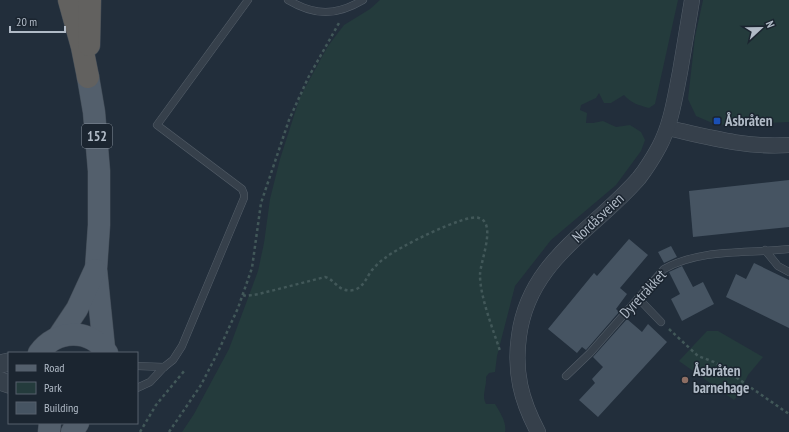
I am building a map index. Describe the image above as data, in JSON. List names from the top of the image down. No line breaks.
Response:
{"streets":{"main road":["152"],"street":["Nordåsveien"],"lane":["Dyretråkket"]},"places":{"transit":["Åsbråten"],"other":["Åsbråten barnehage"]},"legend":["Road","Park","Building"],"scale_bar":"20 m","north":"right"}
